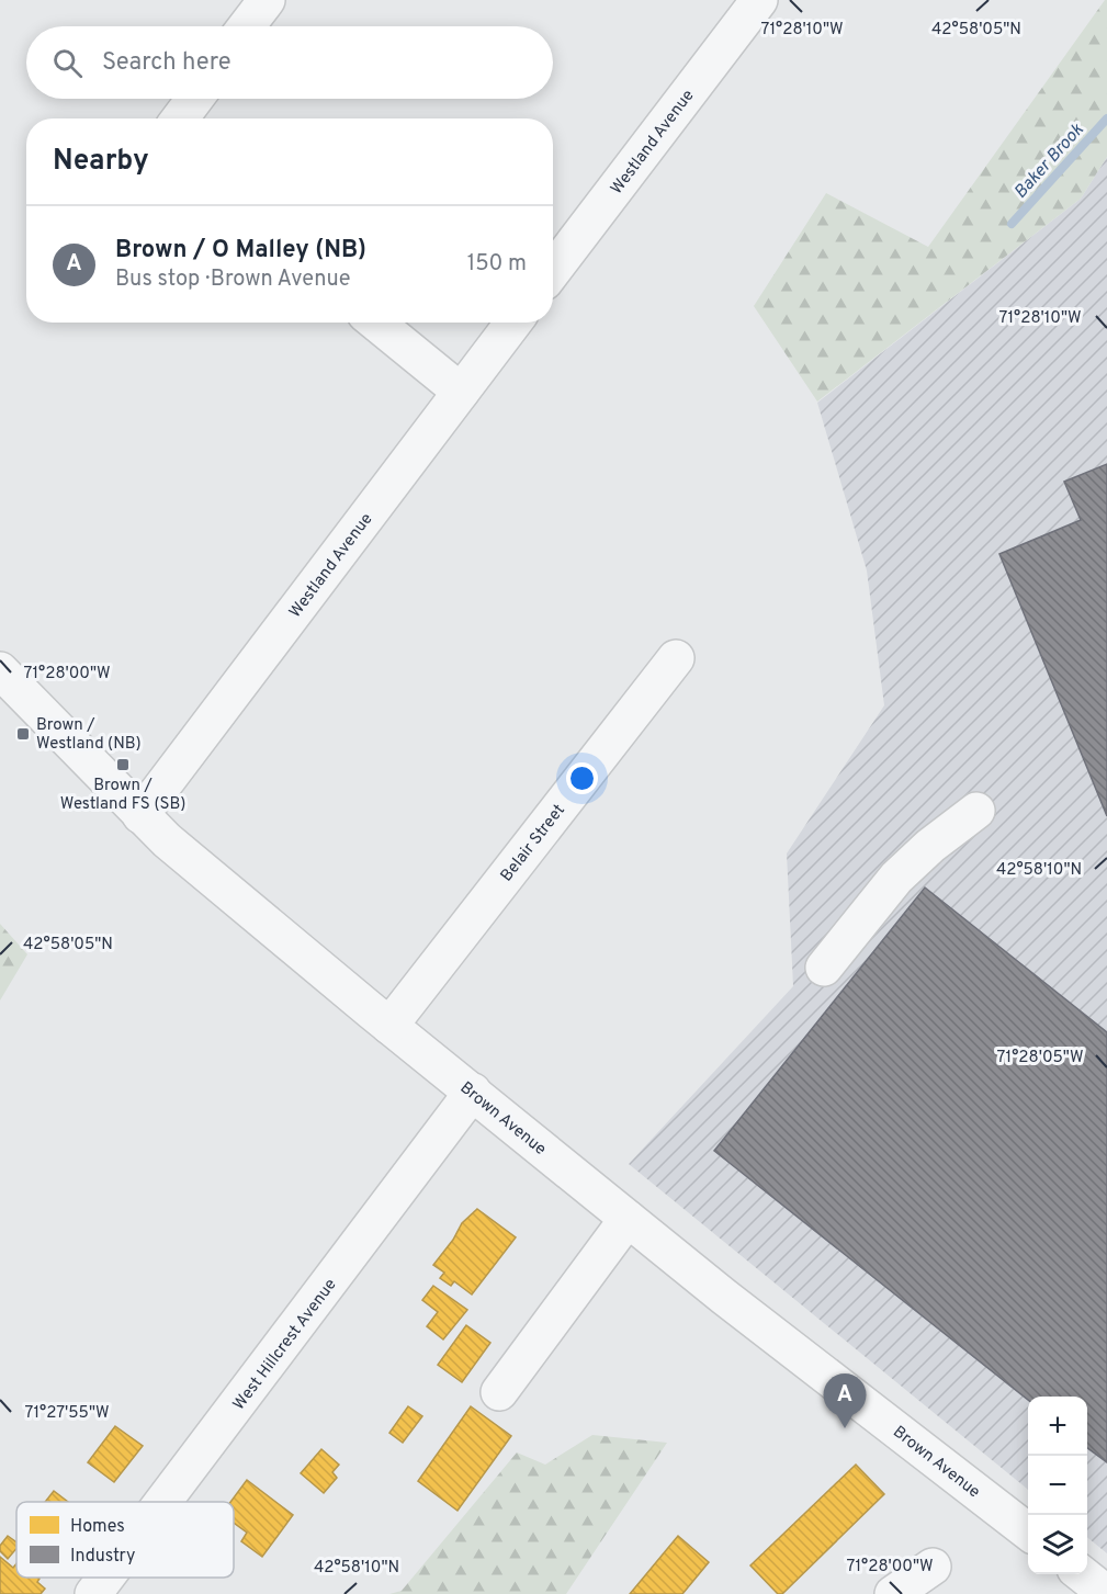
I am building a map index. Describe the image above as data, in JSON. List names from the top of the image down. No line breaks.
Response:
{"streets":{"street":["Westland Avenue","Belair Street","Brown Avenue","West Hillcrest Avenue"]},"crossings":[["Westland Avenue","Brown Avenue"],["Belair Street","Brown Avenue"],["Brown Avenue","West Hillcrest Avenue"]],"water":["Baker Brook"],"places":{"transit":["Brown / Westland (NB)","Brown / Westland FS (SB)"]},"legend":["Homes","Industry"],"page":{"search":"Search here","heading":"Nearby","list":[{"mark":"A","name":"Brown / O Malley (NB)","note":"Bus stop · Brown Avenue","value":"150 m"}],"pins":"A","map_buttons":["+","−"]},"coordinates":["42°58'05\"N","71°28'10\"W","71°28'00\"W","42°58'10\"N","71°28'05\"W","71°27'55\"W"]}
